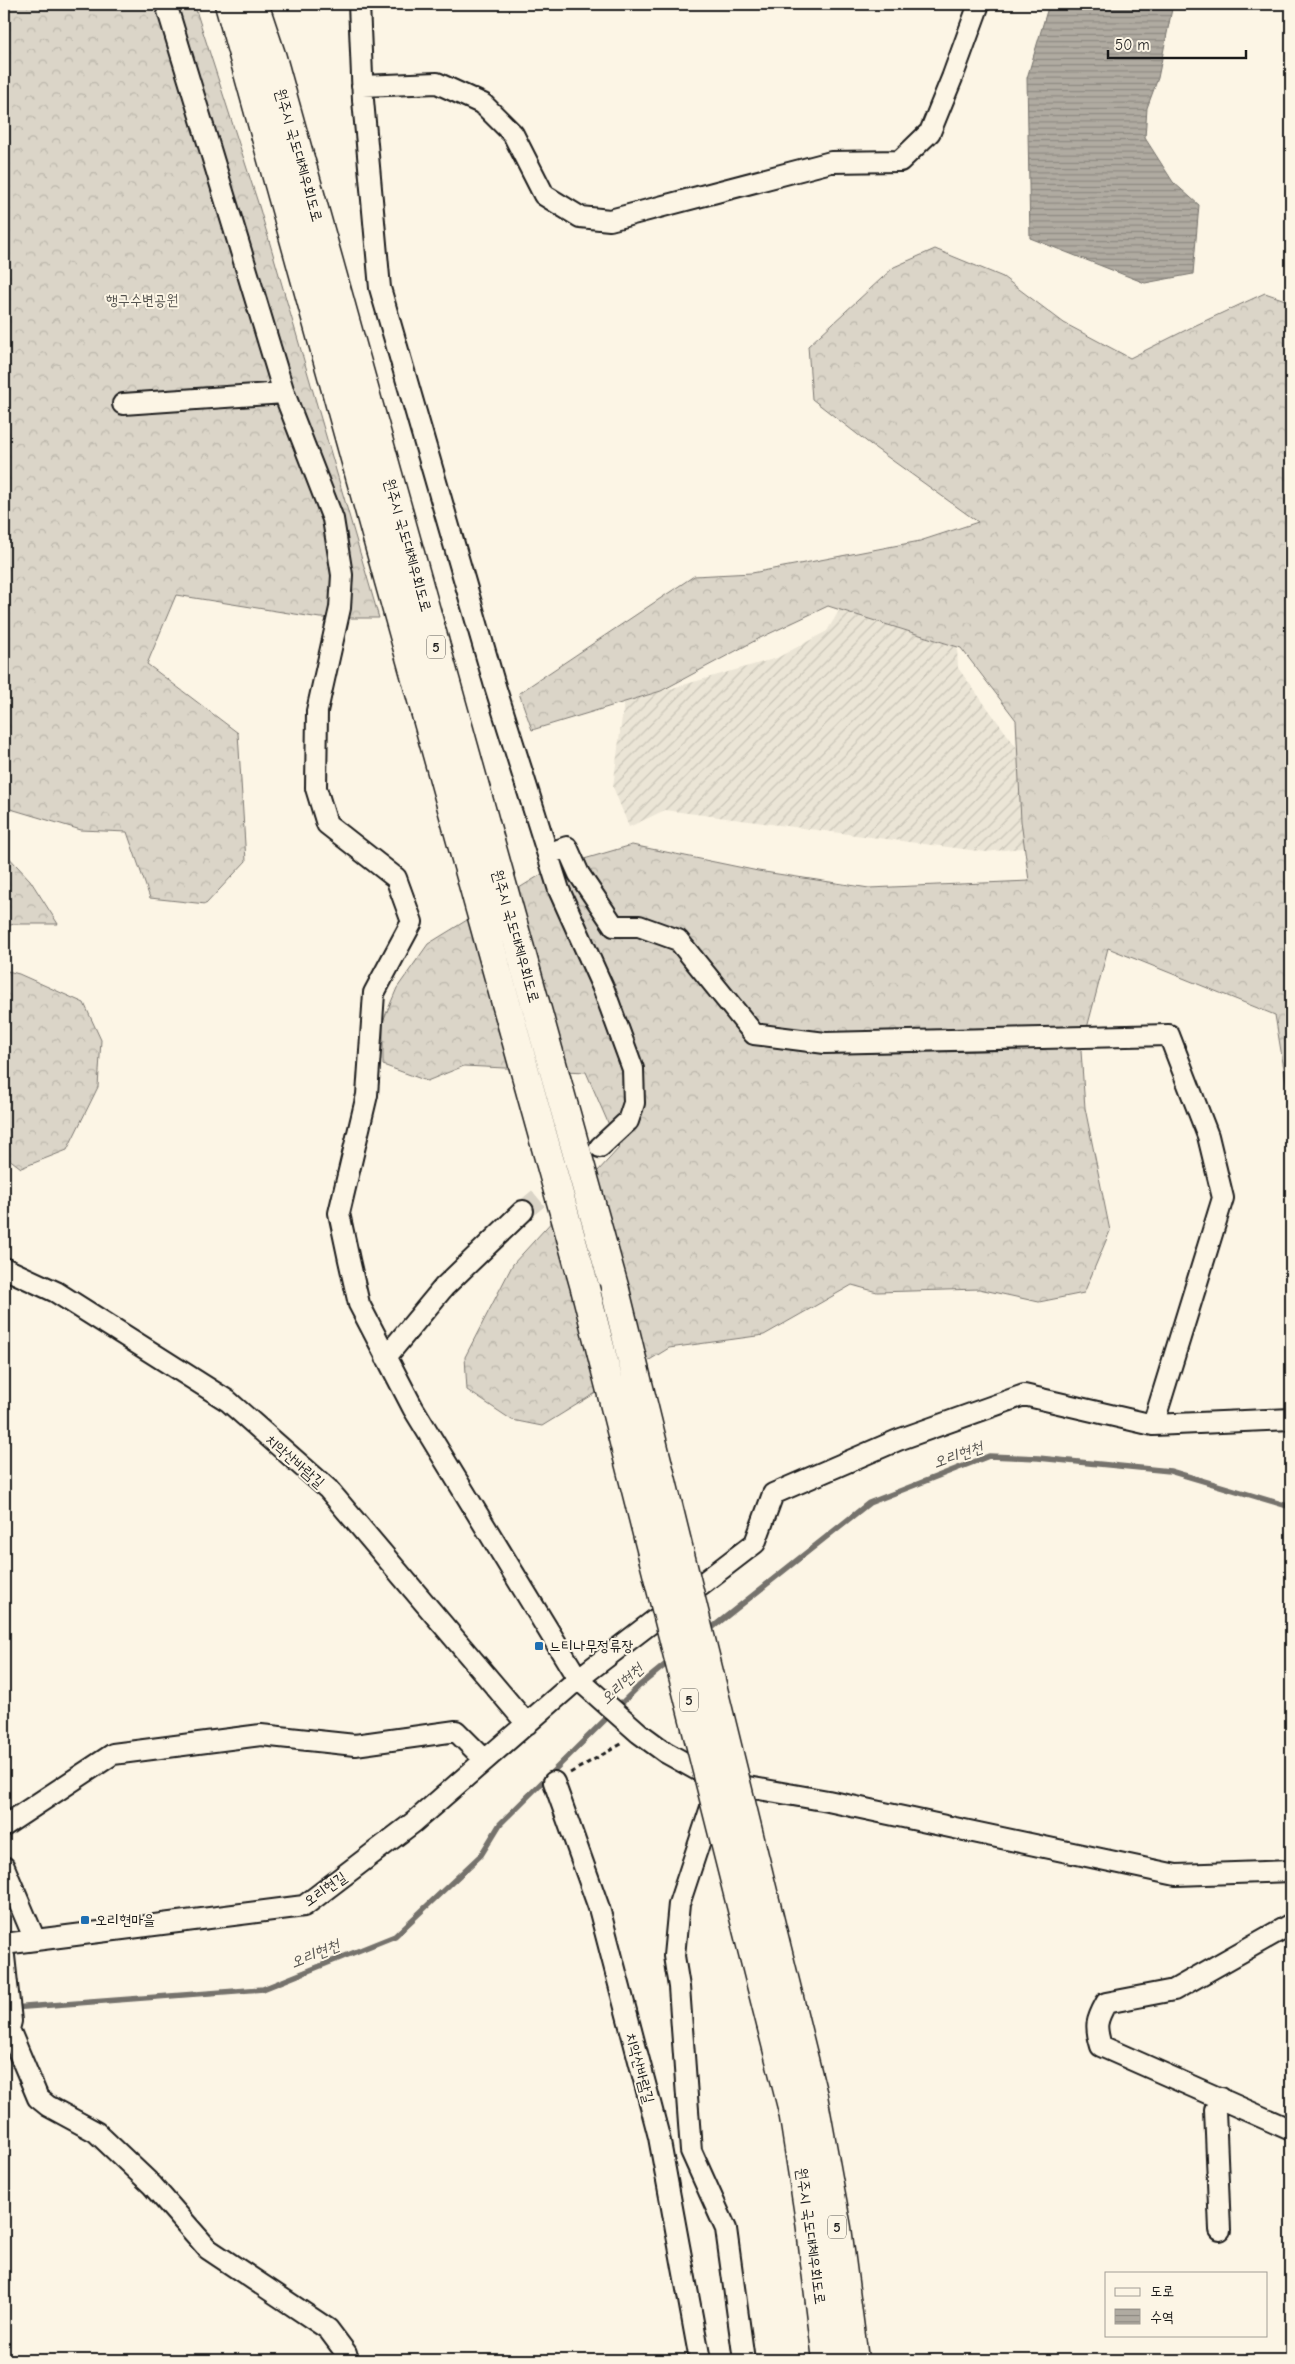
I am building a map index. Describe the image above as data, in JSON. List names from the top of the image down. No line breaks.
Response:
{"streets":{"highway":["원주시 국도대체우회도로","5"],"street":["치악산바람길","오리현길"]},"crossings":[["치악산바람길","오리현길"]],"water":["오리현천"],"parks":["행구수변공원"],"places":{"transit":["느티나무정류장","오리현마을"]},"legend":["도로","수역"],"scale_bar":"50 m"}
